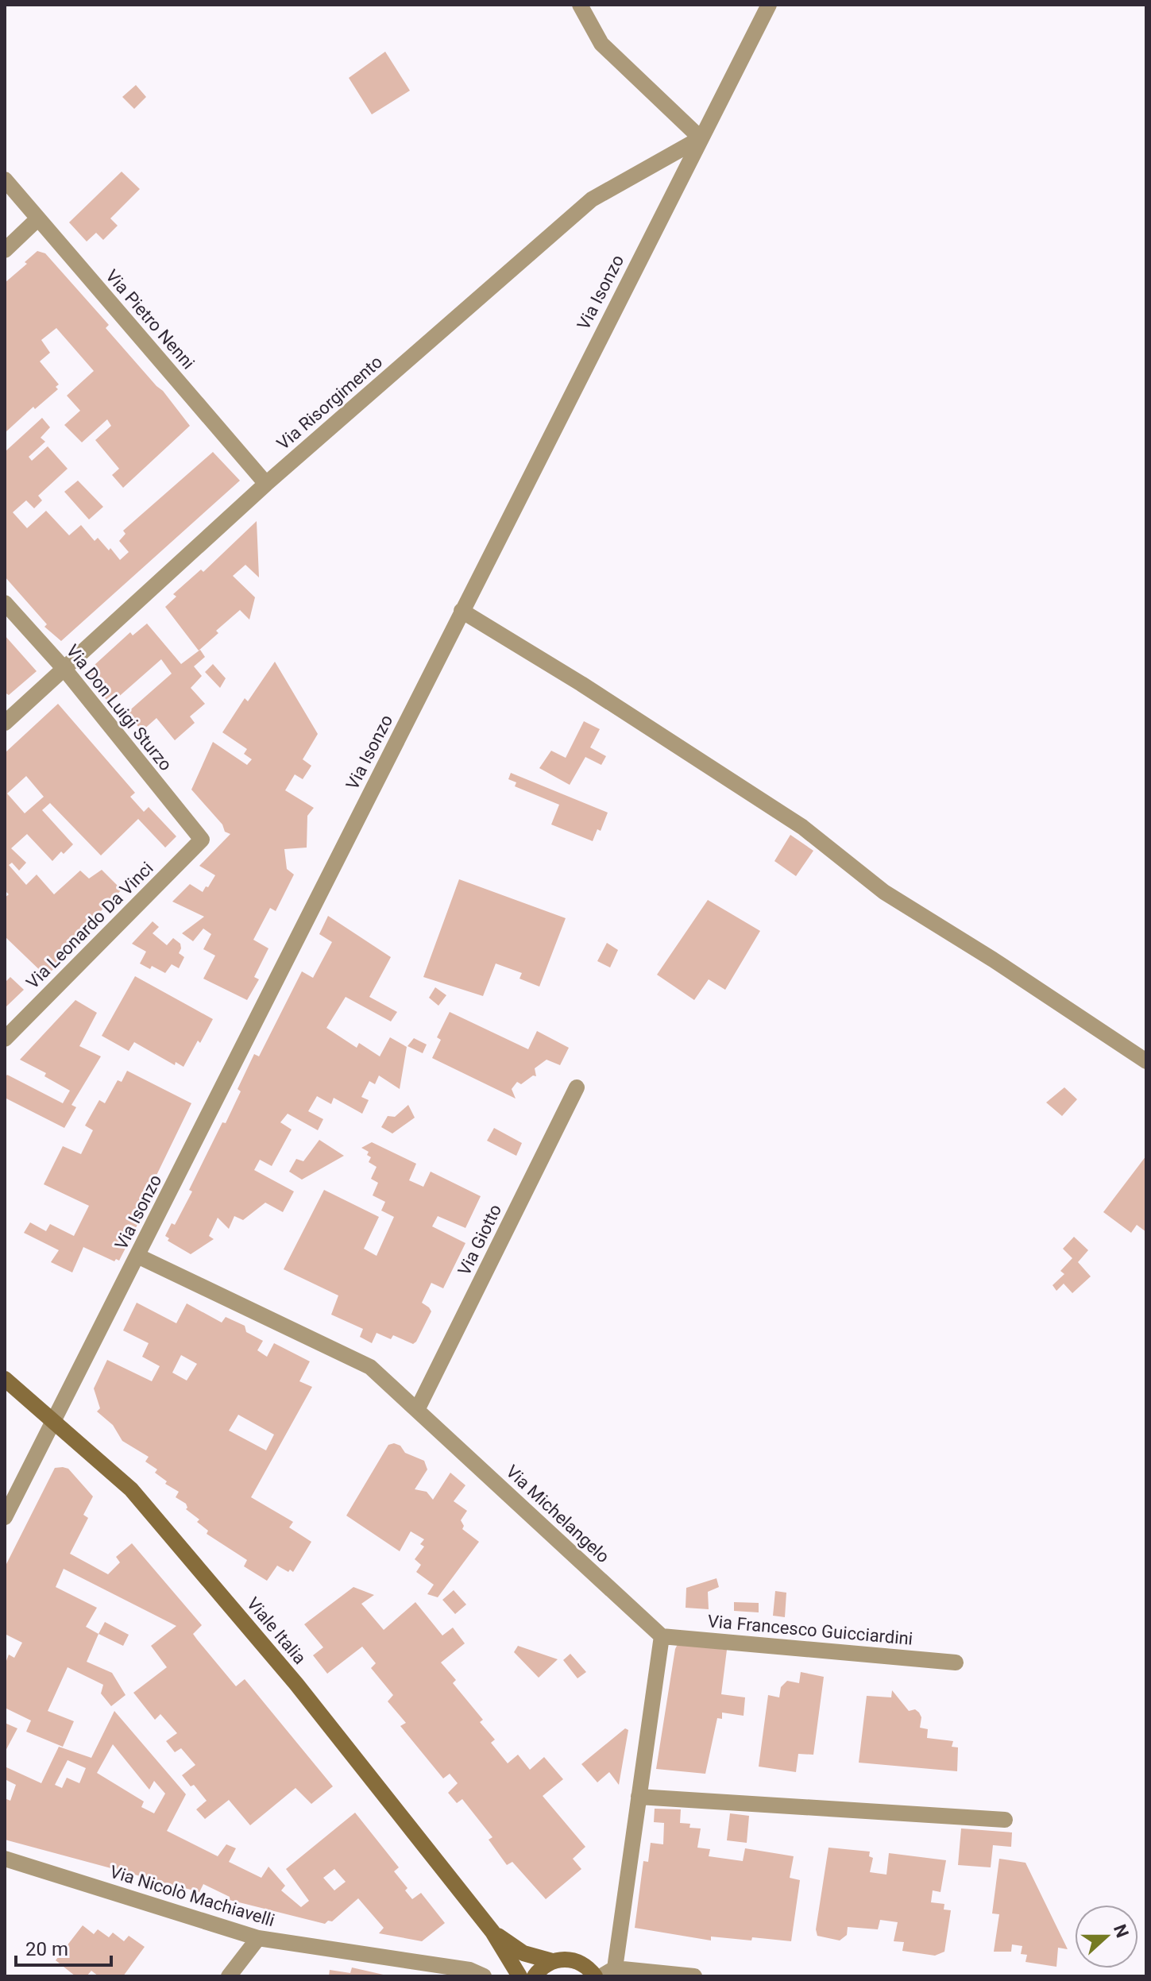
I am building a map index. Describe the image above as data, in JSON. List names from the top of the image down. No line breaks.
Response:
{"streets":{"street":["Via Isonzo","Via Pietro Nenni","Via Risorgimento","Via Don Luigi Sturzo","Via Leonardo Da Vinci","Via Giotto","Via Michelangelo","Via Francesco Guicciardini","Viale Italia","Via Nicolò Machiavelli"]},"crossings":[["Via Isonzo","Via Risorgimento"],["Via Isonzo","Via Michelangelo"],["Via Isonzo","Viale Italia"],["Via Pietro Nenni","Via Risorgimento"],["Via Risorgimento","Via Don Luigi Sturzo"],["Via Don Luigi Sturzo","Via Leonardo Da Vinci"],["Via Giotto","Via Michelangelo"],["Via Michelangelo","Via Francesco Guicciardini"]],"scale_bar":"20 m","north":"right"}
